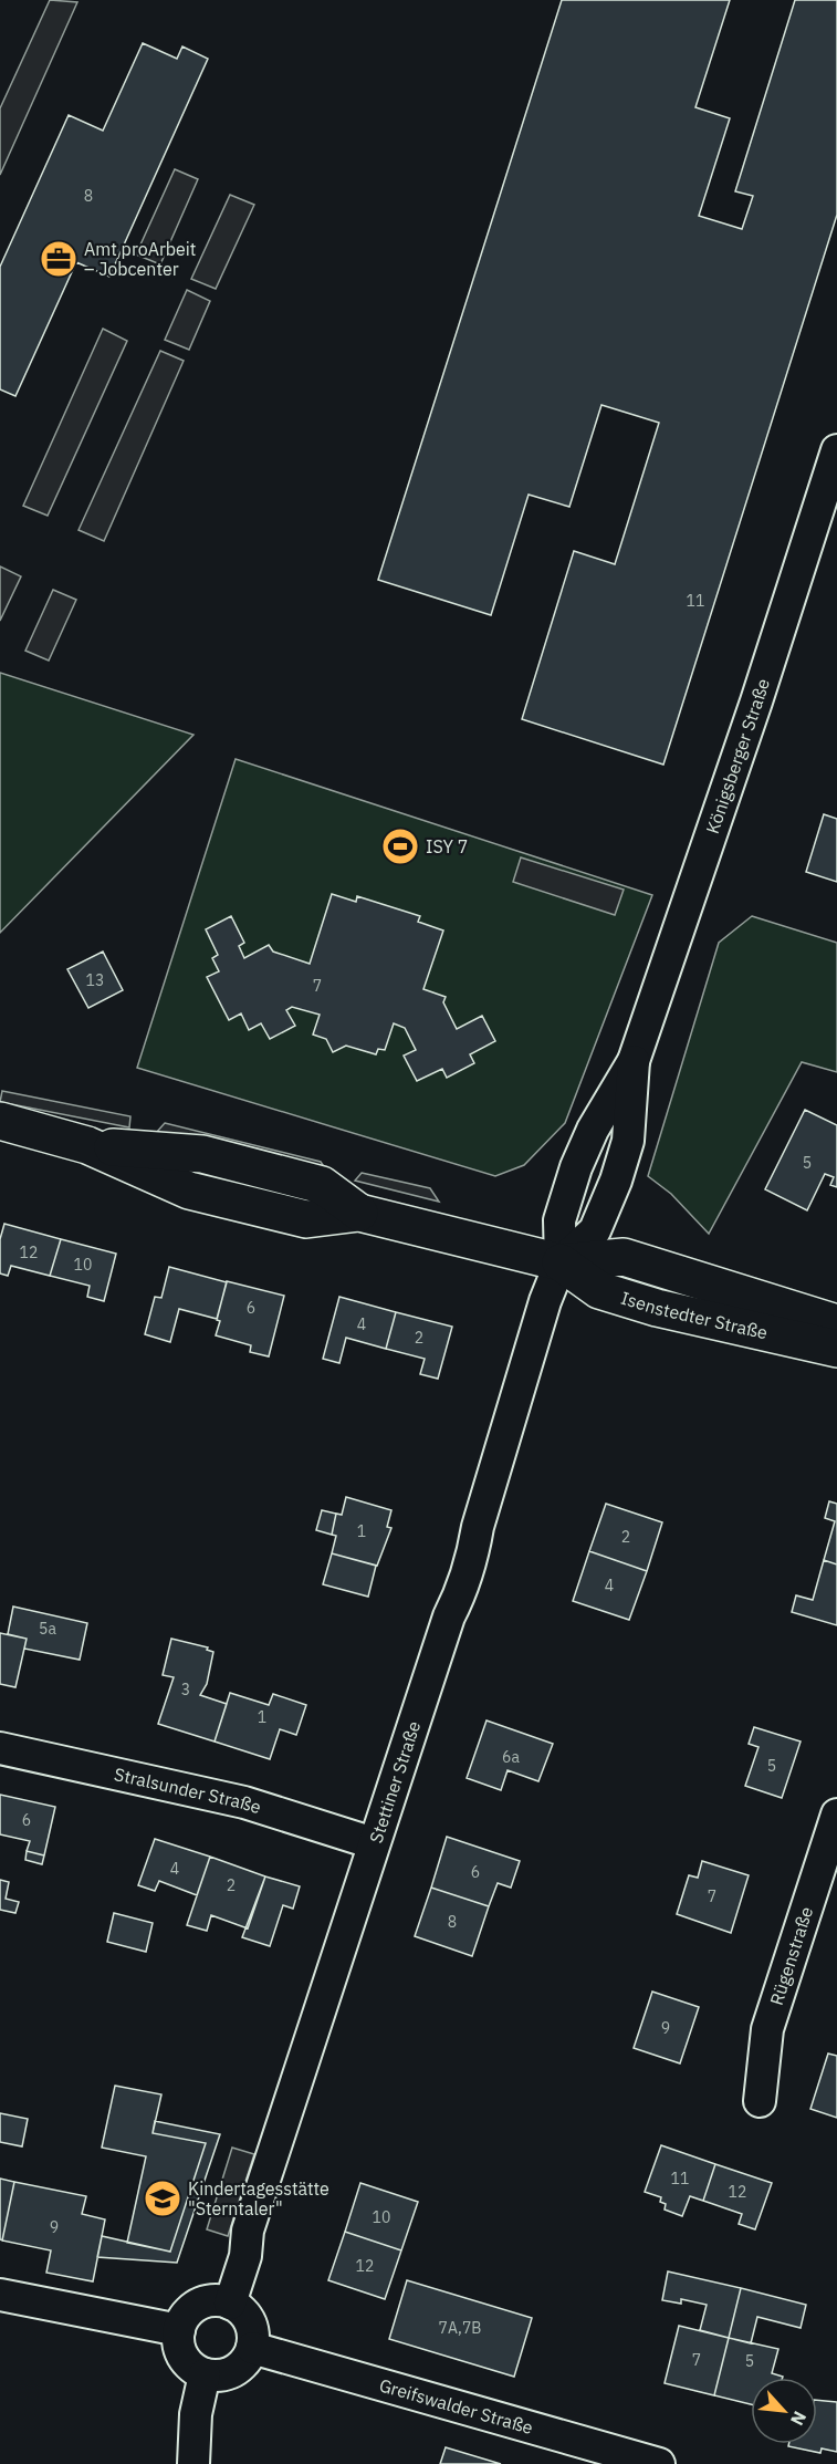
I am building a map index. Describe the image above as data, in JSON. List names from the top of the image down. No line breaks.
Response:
{"streets":{"street":["Königsberger Straße","Isenstedter Straße","Stettiner Straße","Stralsunder Straße","Rügenstraße","Greifswalder Straße"]},"crossings":[["Königsberger Straße","Isenstedter Straße"],["Königsberger Straße","Stettiner Straße"],["Isenstedter Straße","Stettiner Straße"],["Stettiner Straße","Stralsunder Straße"],["Stettiner Straße","Greifswalder Straße"]],"places":{"office":["Amt proArbeit – Jobcenter"],"sports":["ISY 7"],"school or university":["Kindertagesstätte \"Sterntaler\""]},"house_numbers":["8","11","13","7","5","12","10","6","4","2","1","2","4","5a","3","1","6a","5","6","4","6","2","7","8","9","11","12","10","9","12","7A,7B","7","5"],"north":"bottom right"}
